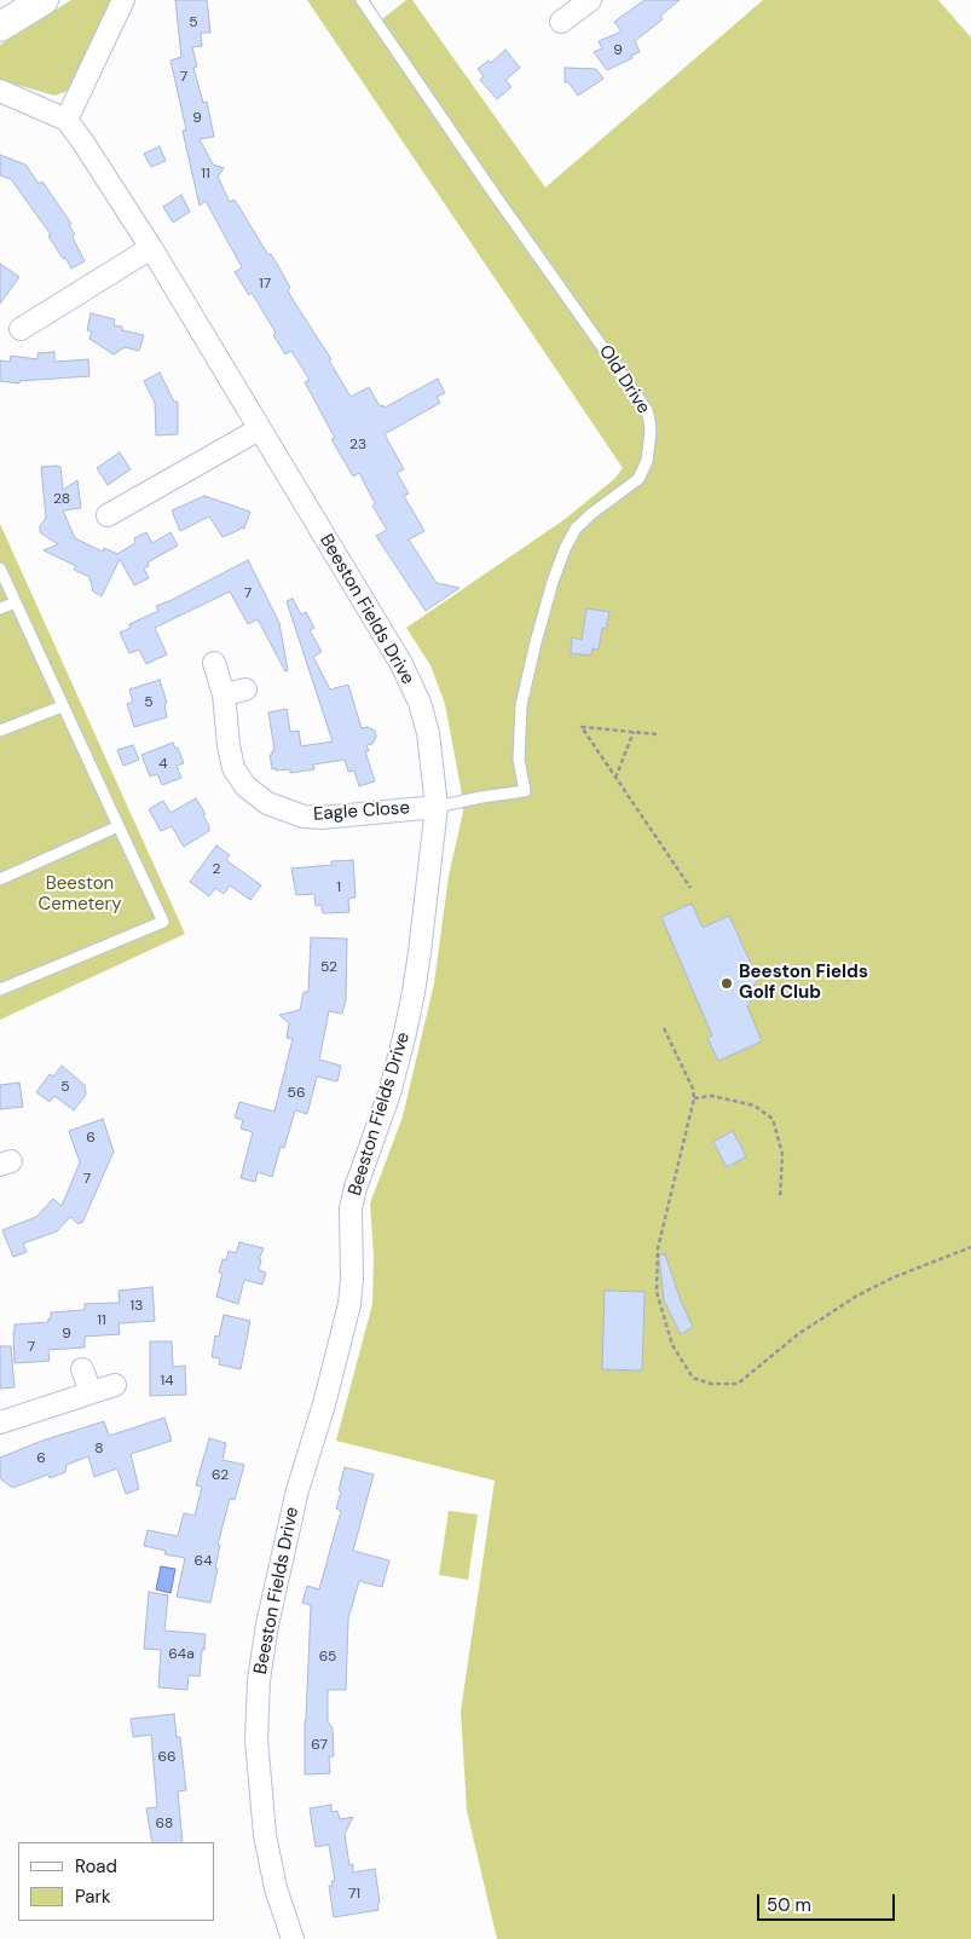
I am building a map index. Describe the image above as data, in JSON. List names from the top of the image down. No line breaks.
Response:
{"streets":{"street":["Beeston Fields Drive","Eagle Close"],"lane":["Old Drive"]},"crossings":[["Old Drive","Beeston Fields Drive"],["Old Drive","Eagle Close"],["Beeston Fields Drive","Eagle Close"]],"parks":["Beeston Cemetery"],"places":["Beeston Fields Golf Club"],"house_numbers":["5","9","7","9","11","17","23","28","7","5","4","2","1","52","5","56","6","7","13","11","9","7","14","8","6","62","64","64a","65","67","66","68","71"],"legend":["Road","Park"],"scale_bar":"50 m"}
